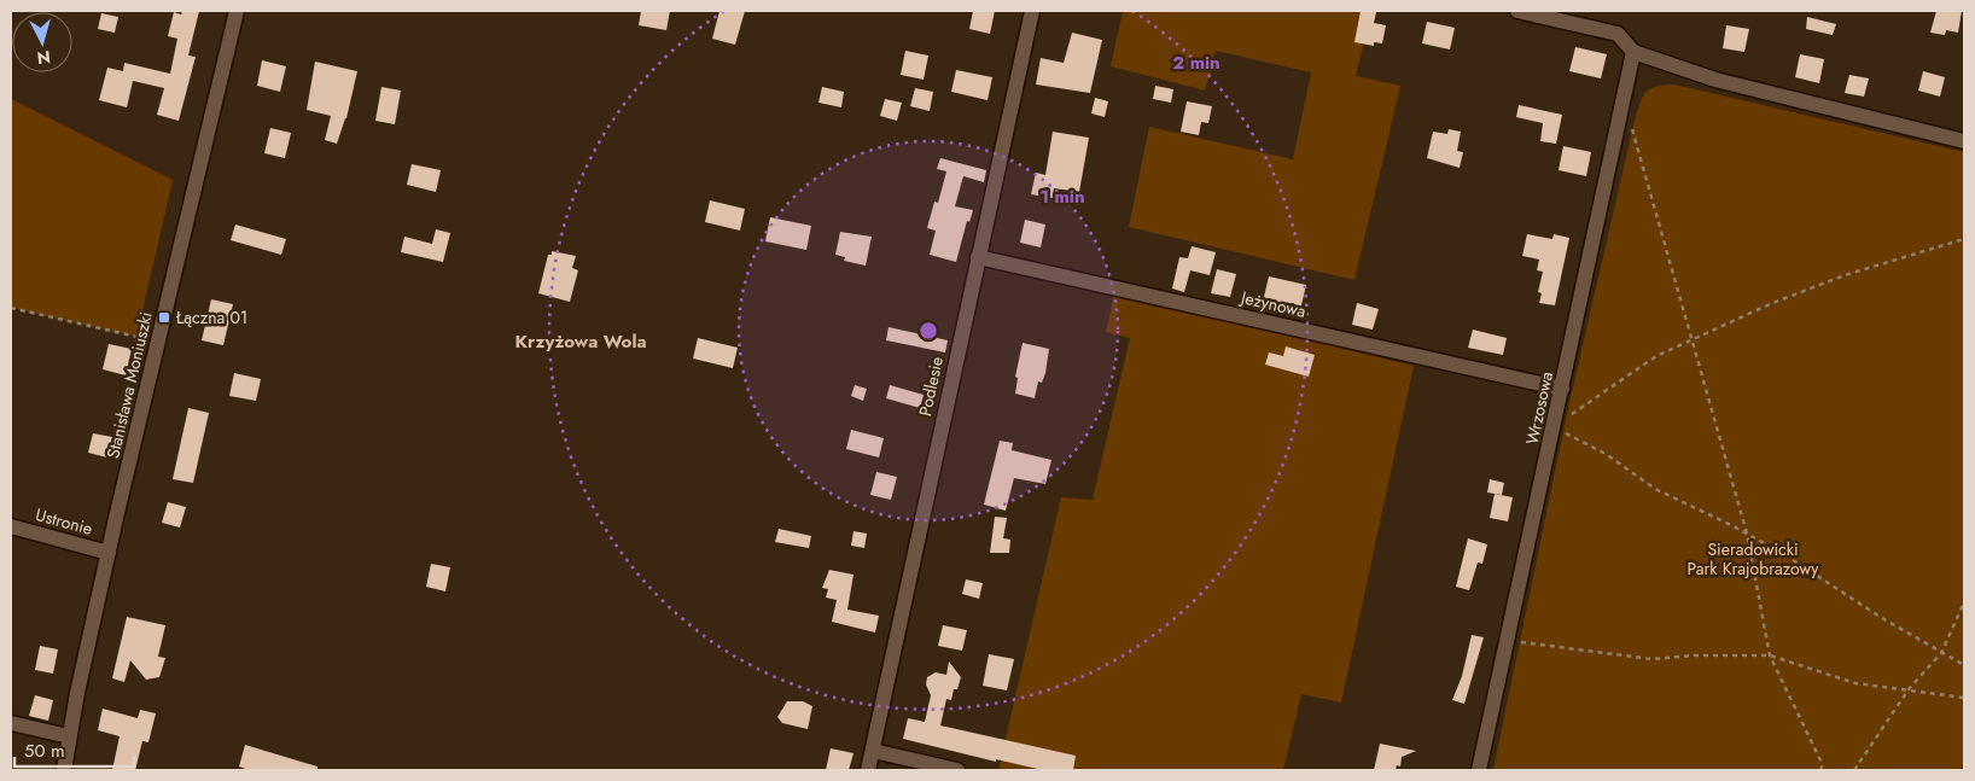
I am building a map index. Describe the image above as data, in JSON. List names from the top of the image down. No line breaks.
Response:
{"streets":{"street":["Jeżynowa","Stanisława Moniuszki","Podlesie","Wrzosowa","Ustronie"]},"crossings":[["Jeżynowa","Podlesie"],["Jeżynowa","Wrzosowa"],["Stanisława Moniuszki","Ustronie"]],"districts":["Krzyżowa Wola"],"parks":["Sieradowicki Park Krajobrazowy"],"places":{"transit":["Łączna 01"]},"scale_bar":"50 m","north":"bottom","rings":["2 min","1 min"]}
